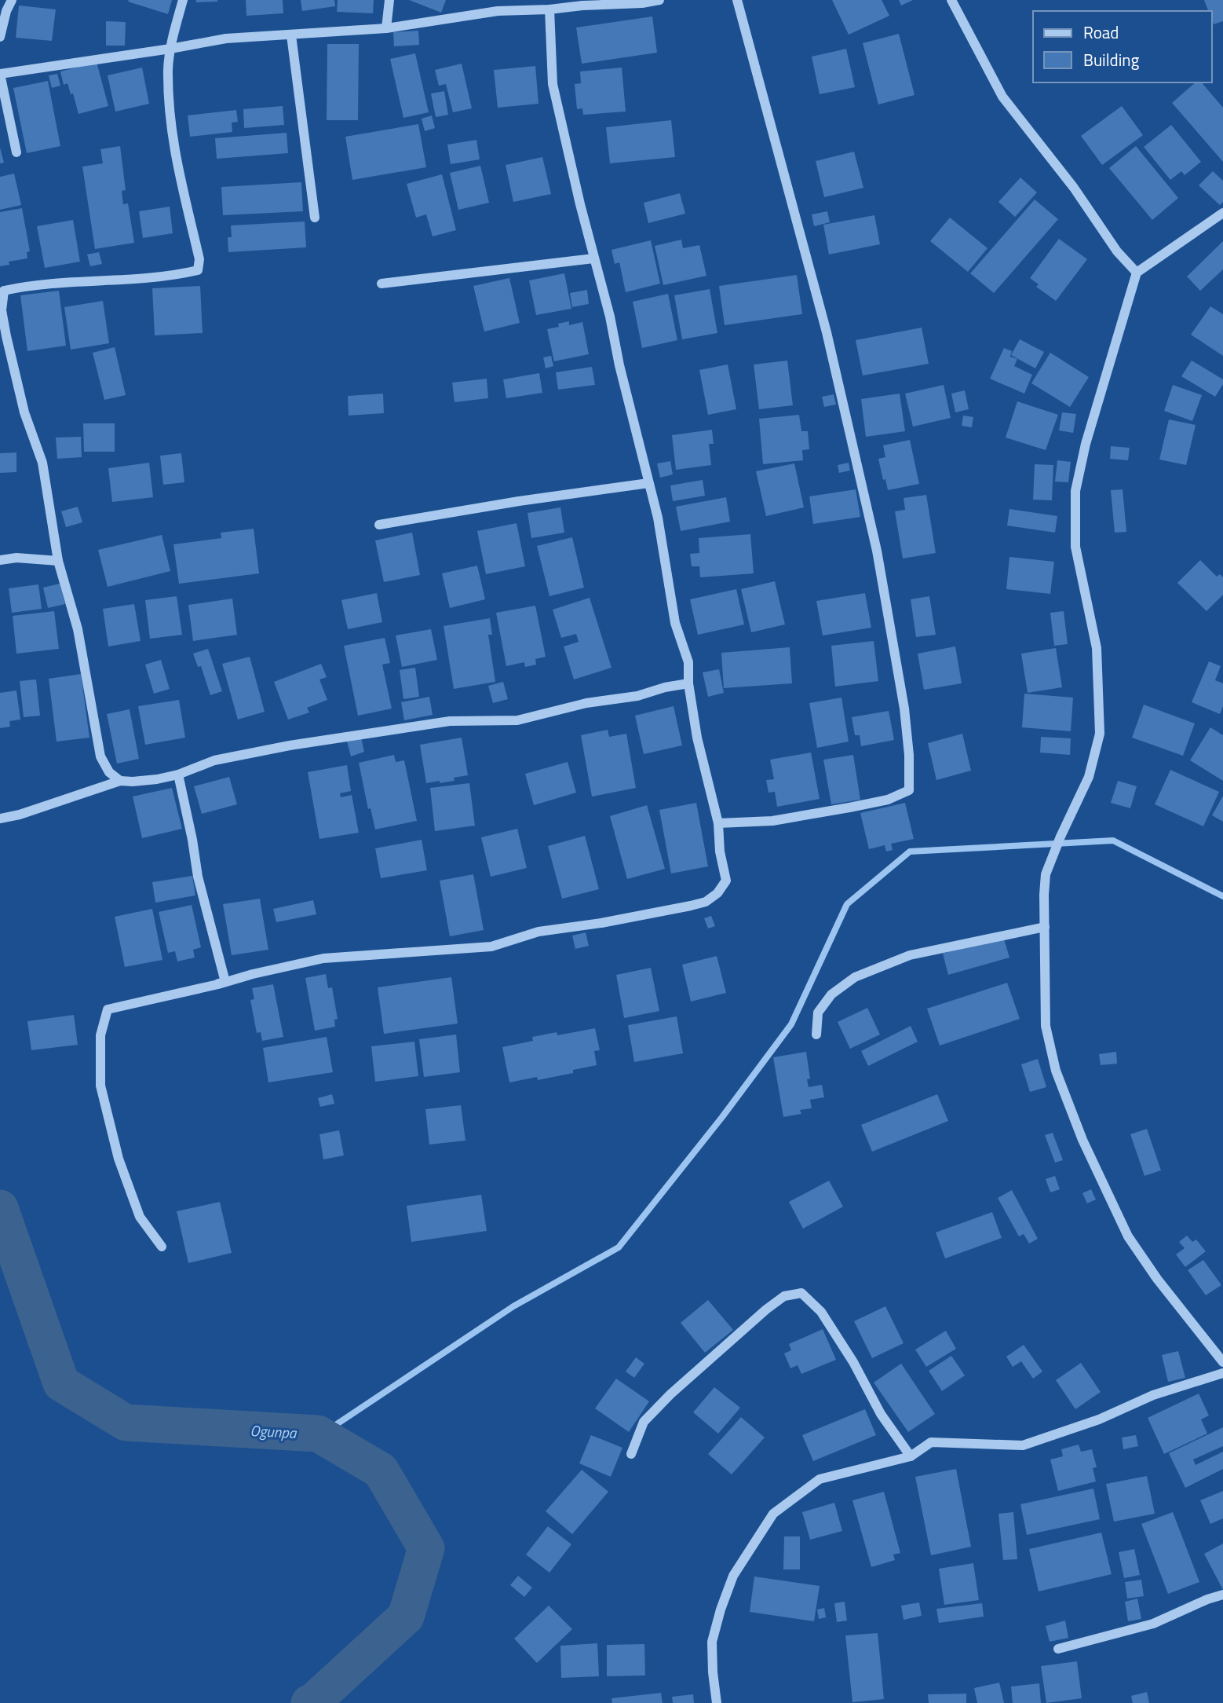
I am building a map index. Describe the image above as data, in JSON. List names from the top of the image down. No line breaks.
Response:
{"water":["Ogunpa"],"legend":["Road","Building"]}
